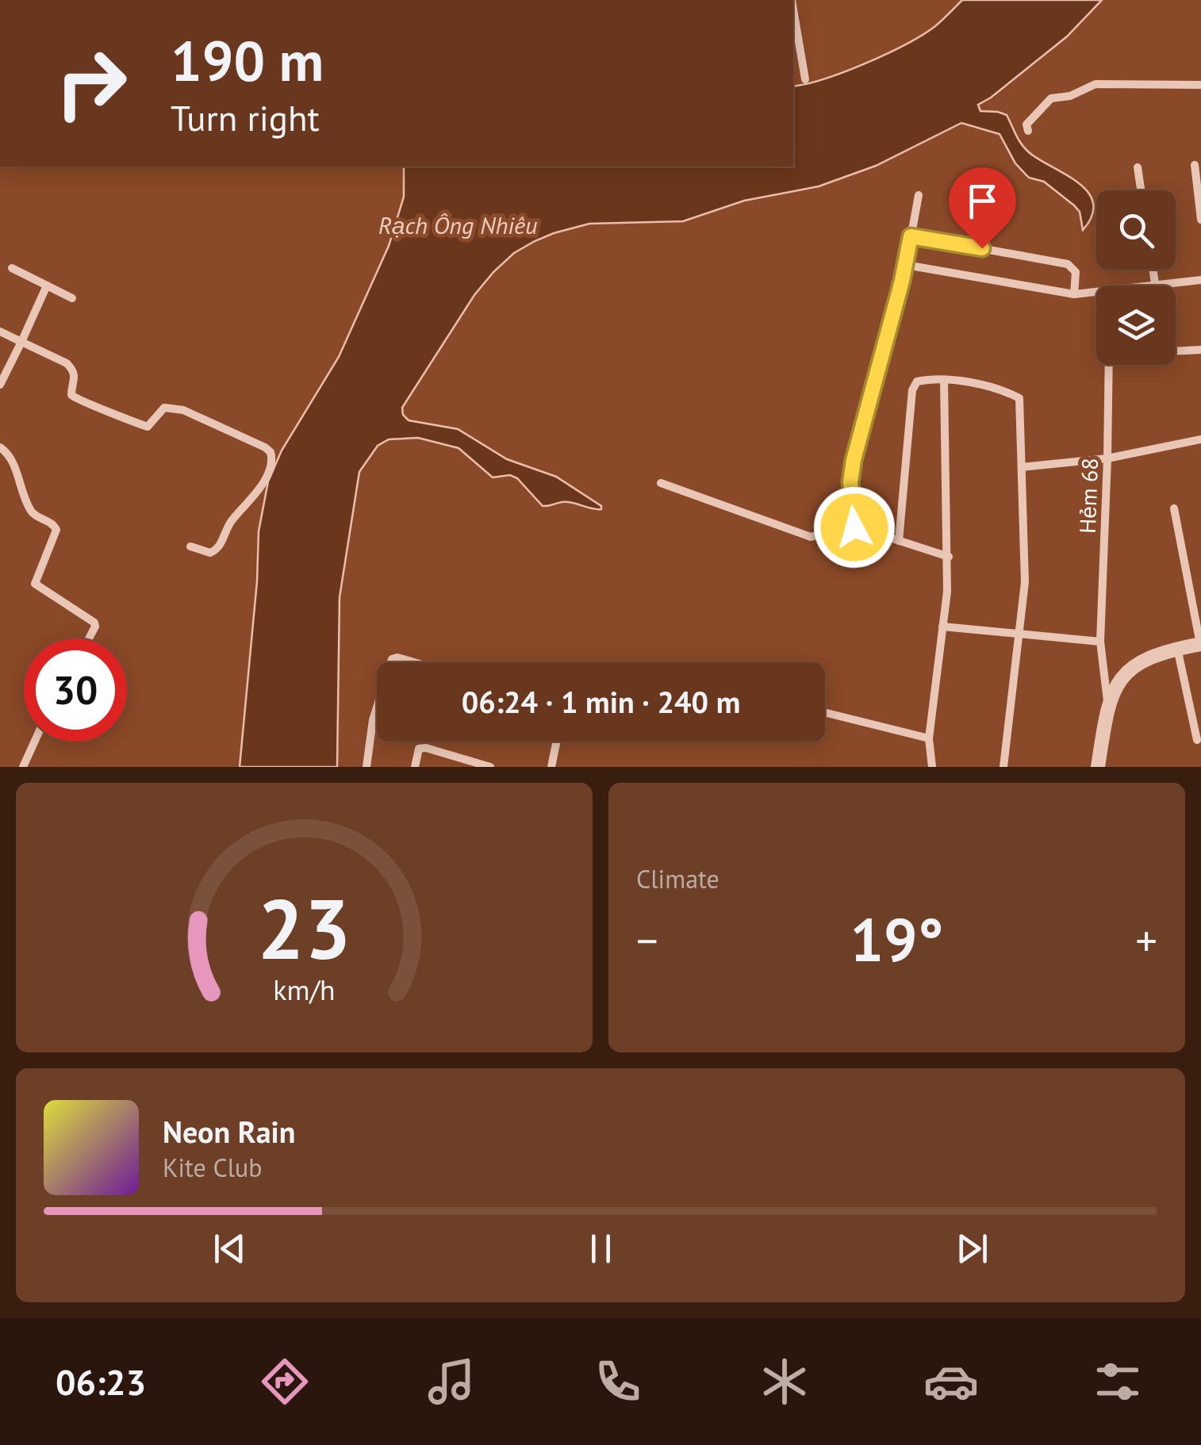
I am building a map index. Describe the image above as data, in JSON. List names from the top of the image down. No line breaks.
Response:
{"streets":{"street":["Hẻm 68"]},"water":["Rạch Ông Nhiêu"],"page":{"turn":["190 m","Turn right"],"limit":"30","trip":"06:24 · 1 min · 240 m","tile":"Climate","heat":["−","19°","+"],"song":["Neon Rain","Kite Club"],"tabs":"06:23","gauge":["23","km/h"]}}
